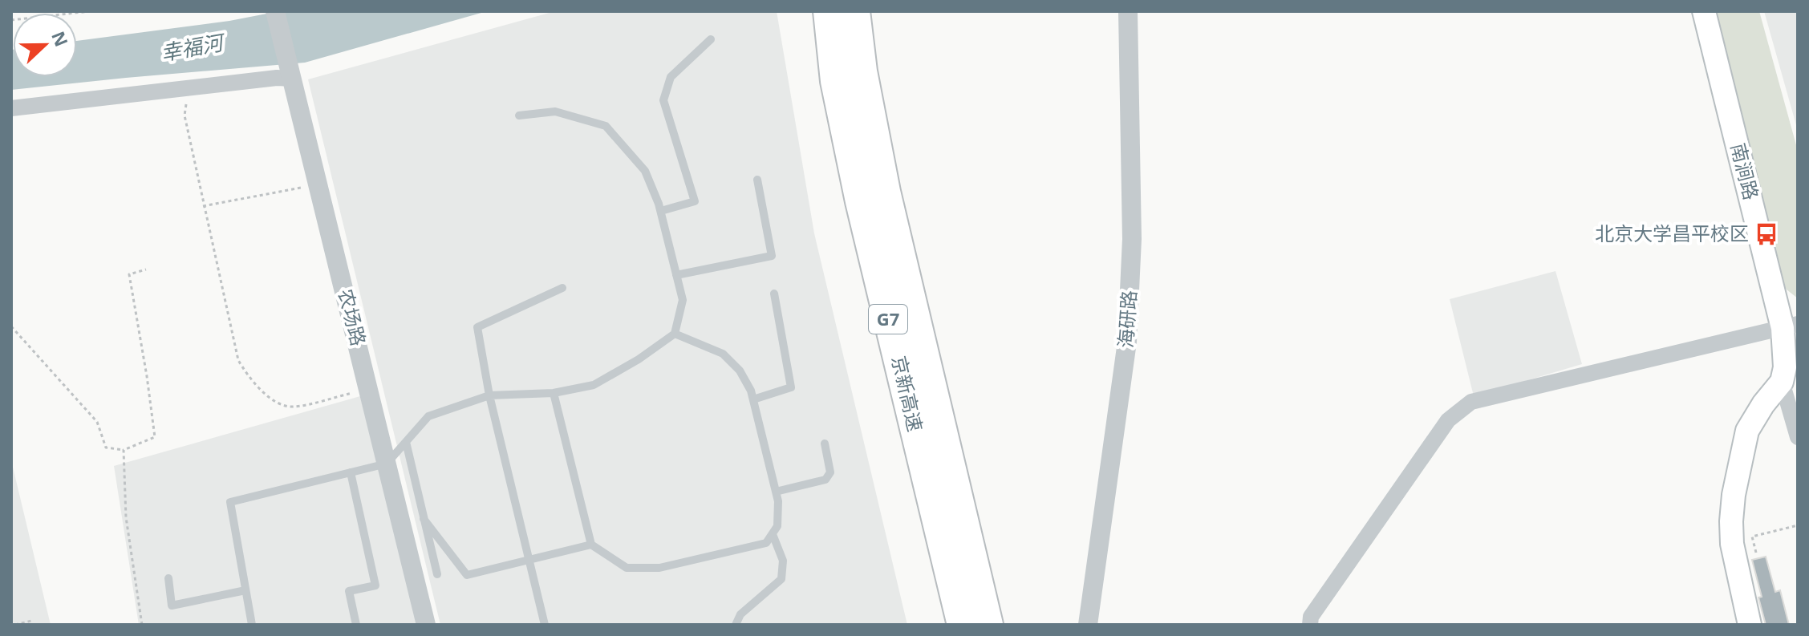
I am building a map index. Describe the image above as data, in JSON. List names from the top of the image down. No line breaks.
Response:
{"streets":{"highway":["G7","京新高速"],"main road":["南涧路"],"street":["农场路","海研路"]},"water":["幸福河"],"places":{"bus stop":["北京大学昌平校区"]},"north":"right"}
